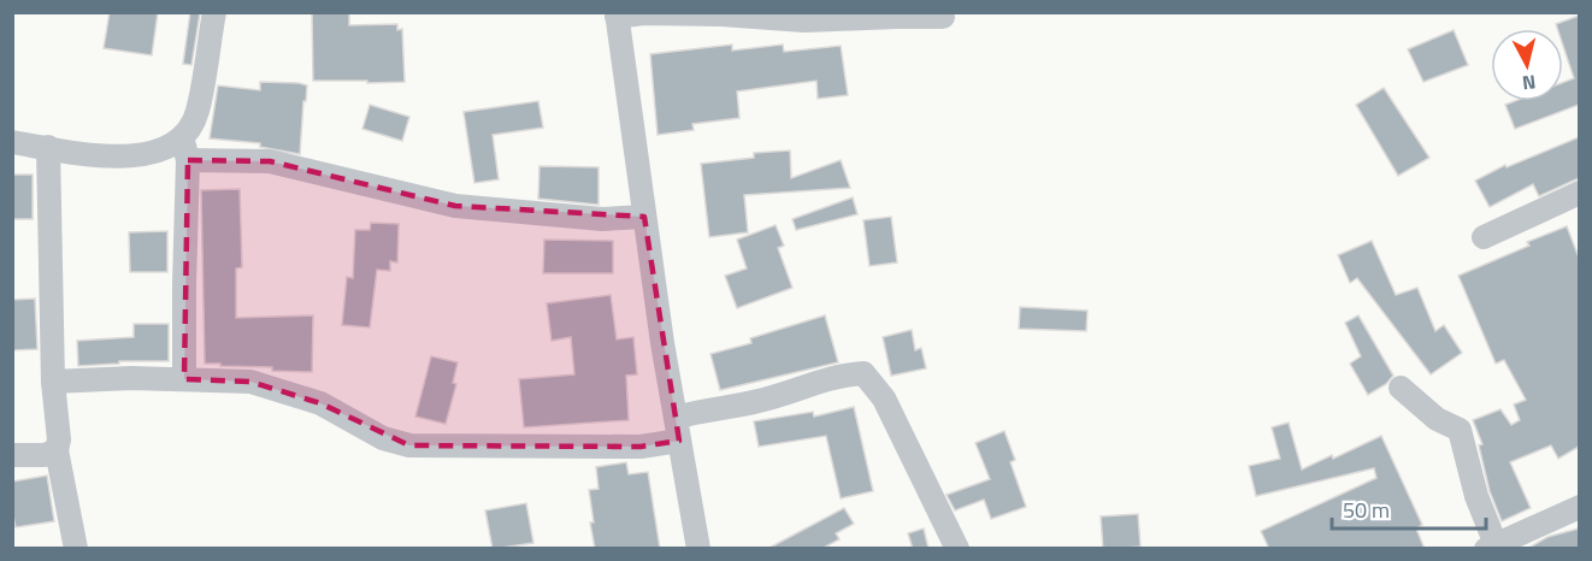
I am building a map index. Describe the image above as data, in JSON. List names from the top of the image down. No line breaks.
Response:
{"scale_bar":"50 m","north":"bottom"}
